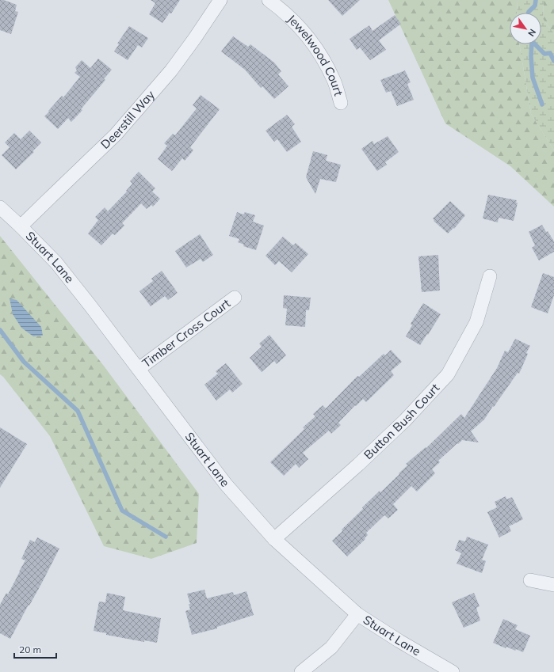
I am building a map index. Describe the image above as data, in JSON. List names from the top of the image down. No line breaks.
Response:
{"streets":{"street":["Jewelwood Court","Deerstill Way","Stuart Lane","Timber Cross Court","Button Bush Court"]},"crossings":[["Deerstill Way","Stuart Lane"],["Stuart Lane","Timber Cross Court"],["Stuart Lane","Button Bush Court"]],"scale_bar":"20 m","north":"bottom right"}
